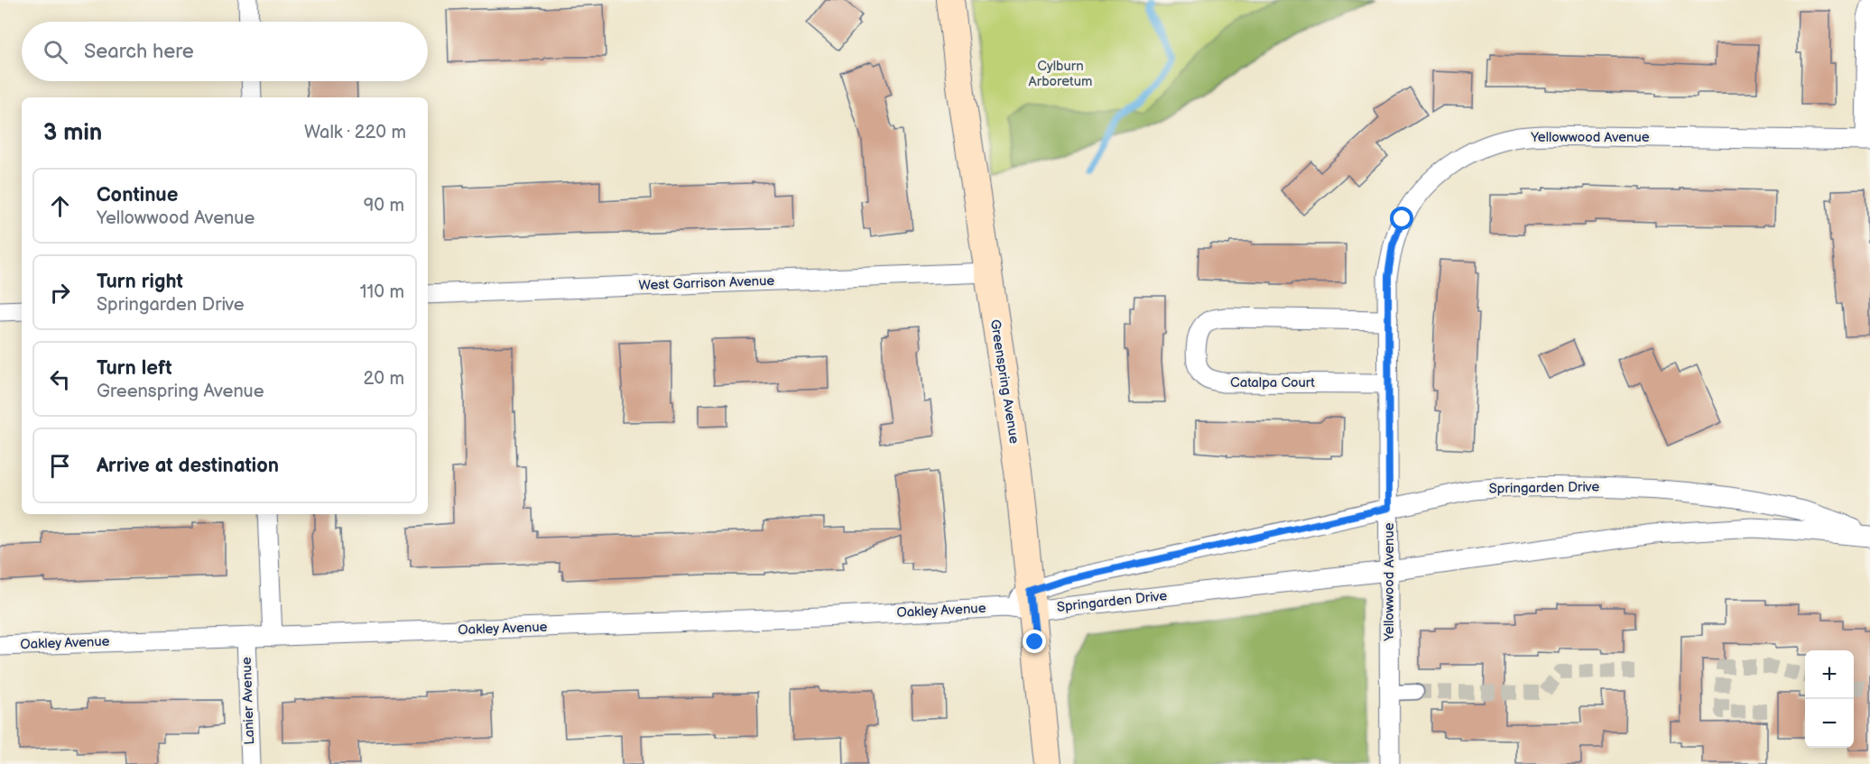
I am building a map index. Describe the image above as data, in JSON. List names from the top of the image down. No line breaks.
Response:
{"streets":{"main road":["Greenspring Avenue"],"street":["Yellowwood Avenue","West Garrison Avenue","Catalpa Court","Springarden Drive","Oakley Avenue","Lanier Avenue"]},"crossings":[["Yellowwood Avenue","Catalpa Court"],["Yellowwood Avenue","Springarden Drive"],["West Garrison Avenue","Greenspring Avenue"],["Greenspring Avenue","Springarden Drive"],["Greenspring Avenue","Oakley Avenue"],["Springarden Drive","Oakley Avenue"],["Oakley Avenue","Lanier Avenue"]],"parks":["Cylburn Arboretum"],"page":{"search":"Search here","heading":["3 min","Walk · 220 m"],"list":[["Continue","Yellowwood Avenue","90 m"],["Turn right","Springarden Drive","110 m"],["Turn left","Greenspring Avenue","20 m"],"Arrive at destination"],"map_buttons":["+","−"]}}
